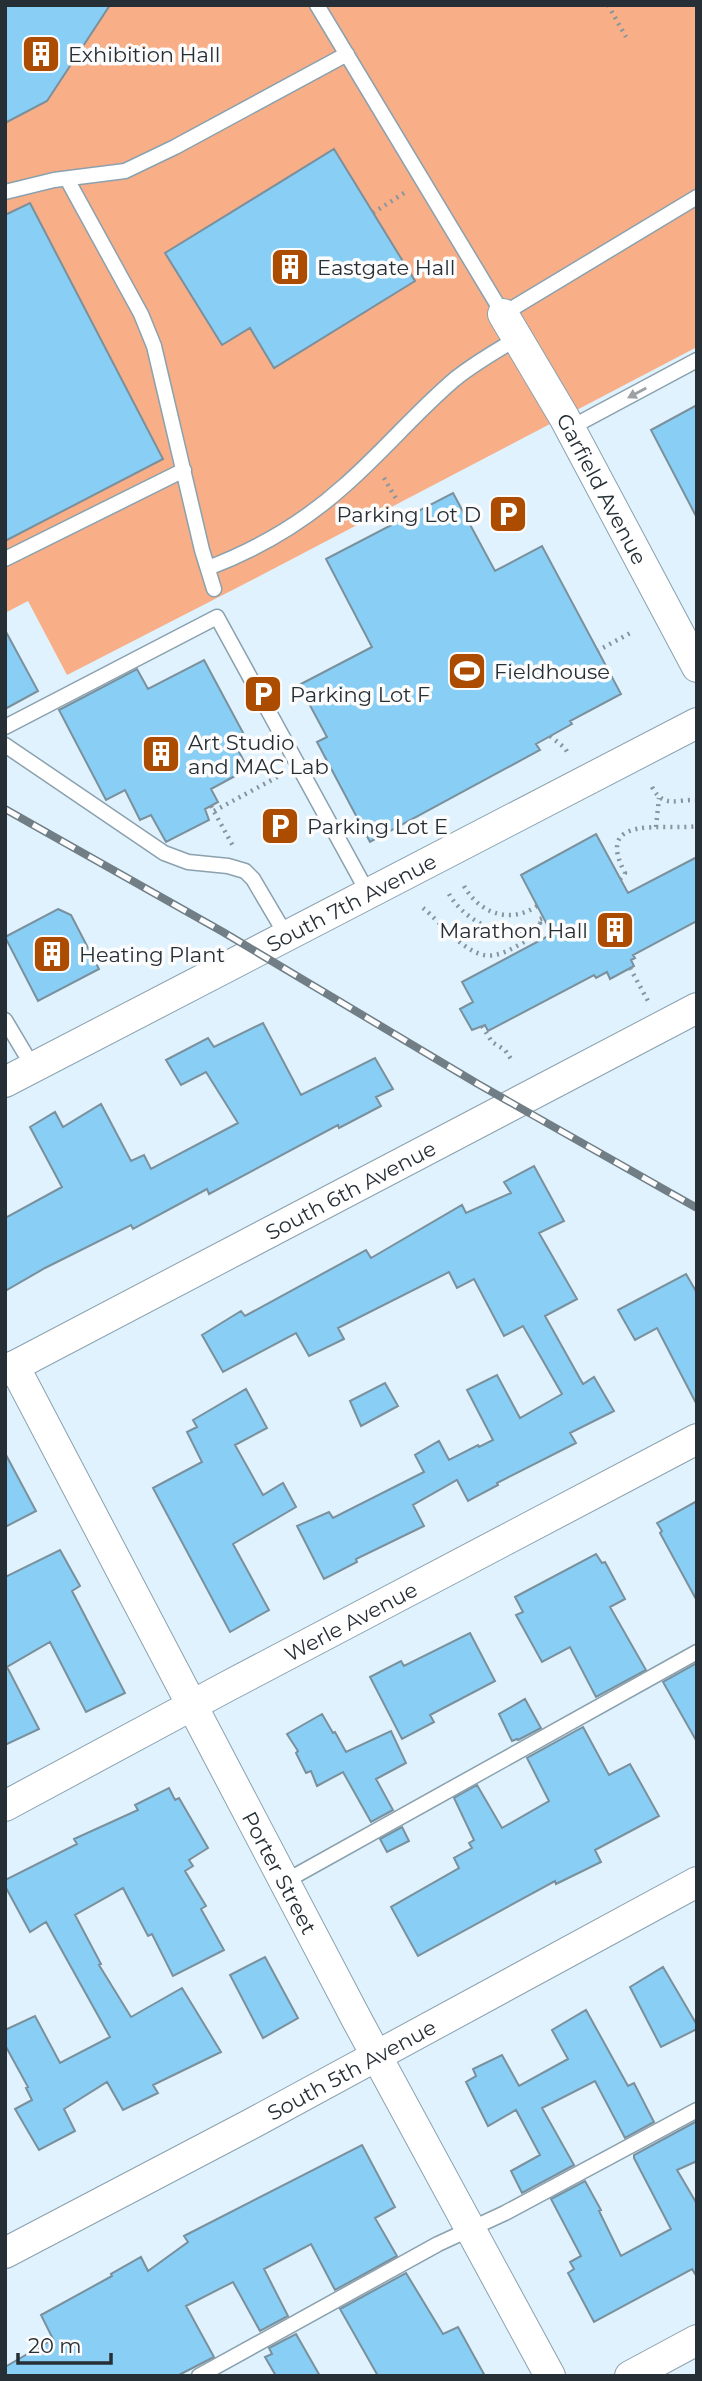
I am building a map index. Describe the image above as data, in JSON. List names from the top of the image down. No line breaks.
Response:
{"streets":{"street":["Garfield Avenue","South 7th Avenue","South 6th Avenue","Werle Avenue","Porter Street","South 5th Avenue"]},"crossings":[["South 6th Avenue","Porter Street"],["Werle Avenue","Porter Street"],["Porter Street","South 5th Avenue"]],"places":{"building":["Exhibition Hall","Eastgate Hall","Art Studio and MAC Lab","Marathon Hall","Heating Plant"],"parking":["Parking Lot D","Parking Lot F","Parking Lot E"],"sports":["Fieldhouse"]},"scale_bar":"20 m"}
